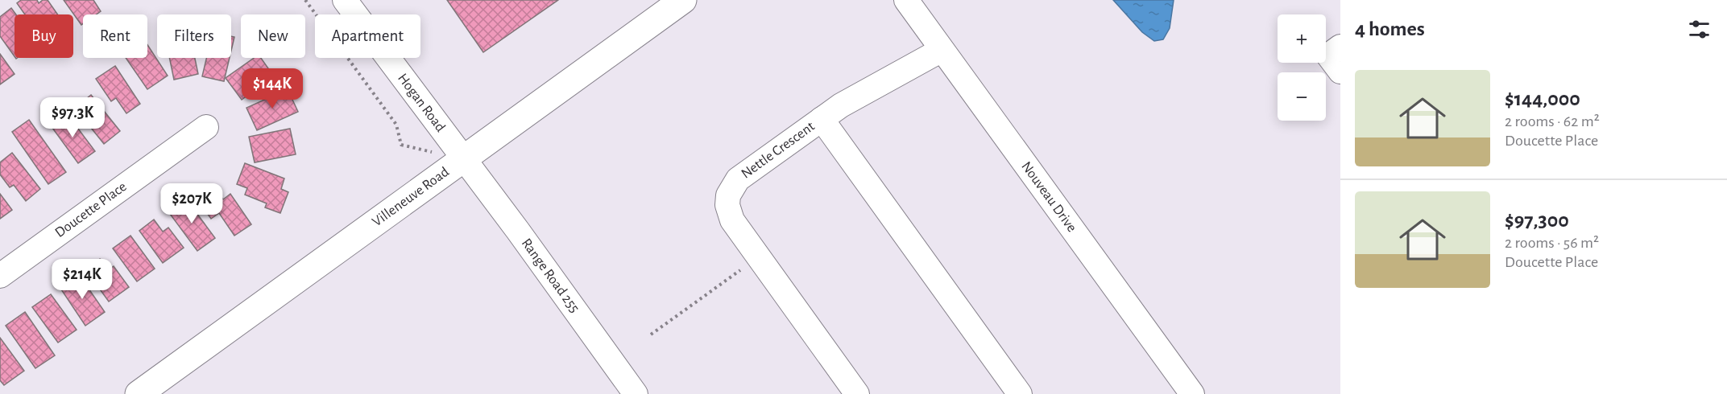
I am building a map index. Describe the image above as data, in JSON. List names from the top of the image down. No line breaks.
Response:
{"streets":{"main road":["Villeneuve Road"],"street":["Hogan Road","Nettle Crescent","Nouveau Drive","Doucette Place","Range Road 255"]},"crossings":[["Hogan Road","Villeneuve Road"],["Hogan Road","Range Road 255"],["Nettle Crescent","Nouveau Drive"],["Villeneuve Road","Range Road 255"]],"page":{"heading":"4 homes","map_buttons":["+","−"],"chip":["Buy","Rent","Filters","New","Apartment"],"list":[{"name":"$144,000","note":"2 rooms · 62 m² · Doucette Place"},{"name":"$97,300","note":"2 rooms · 56 m² · Doucette Place"}],"price":["$144K","$97.3K","$207K","$214K"]}}
